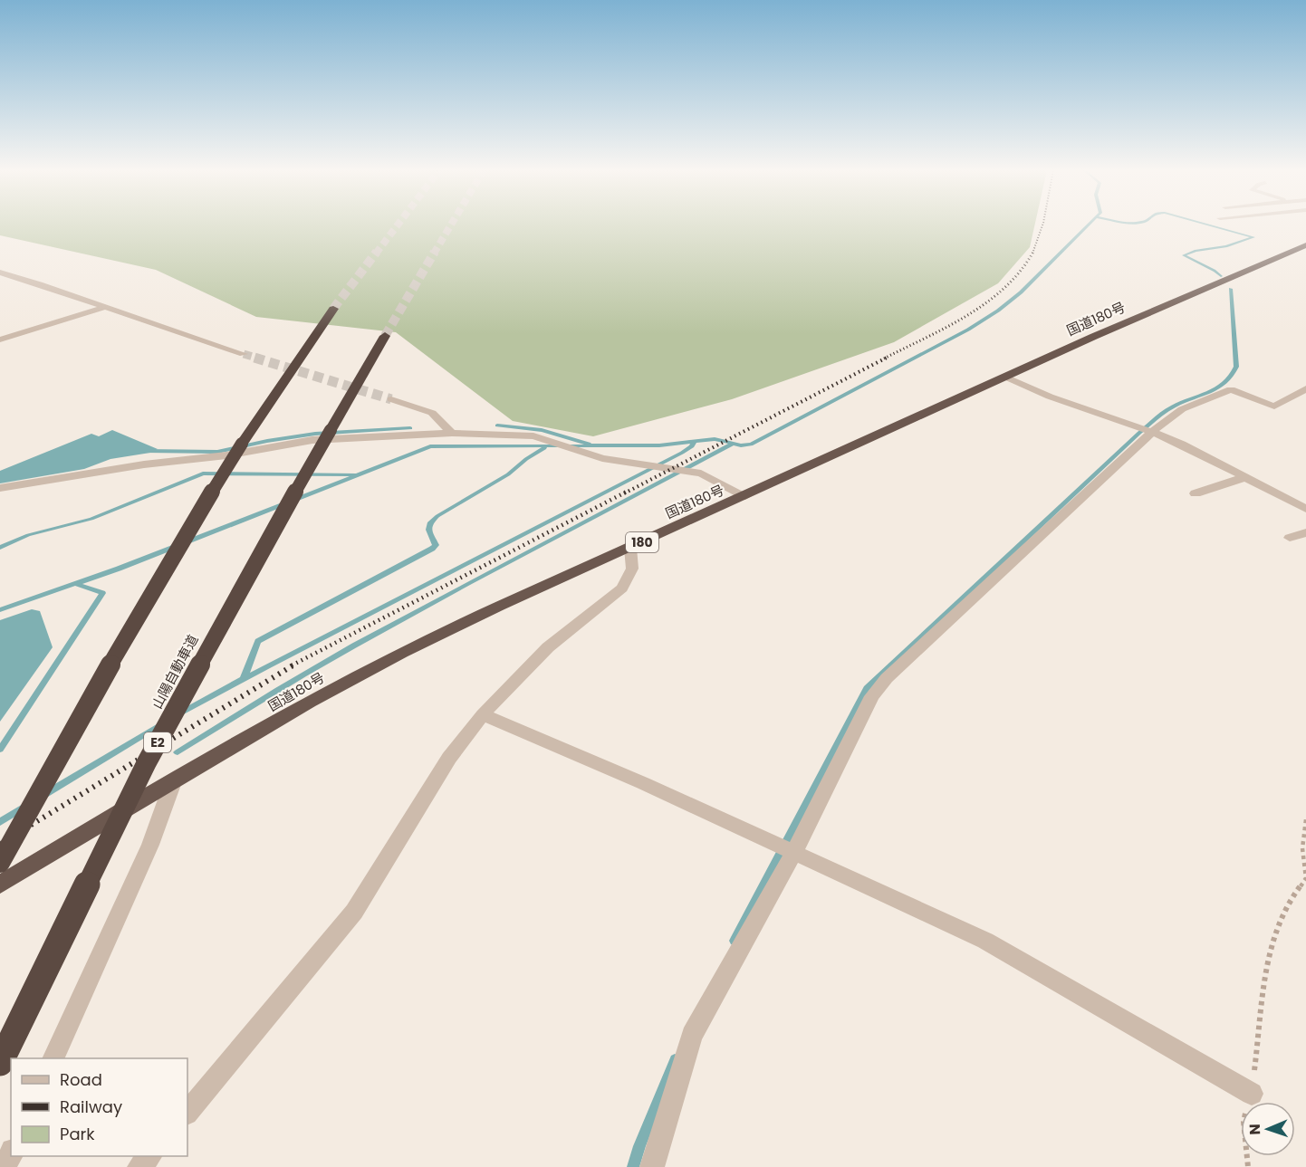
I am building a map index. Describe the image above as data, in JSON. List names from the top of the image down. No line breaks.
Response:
{"streets":{"highway":["国道180号","180","山陽自動車道","E2"]},"legend":["Road","Railway","Park"],"north":"left"}
